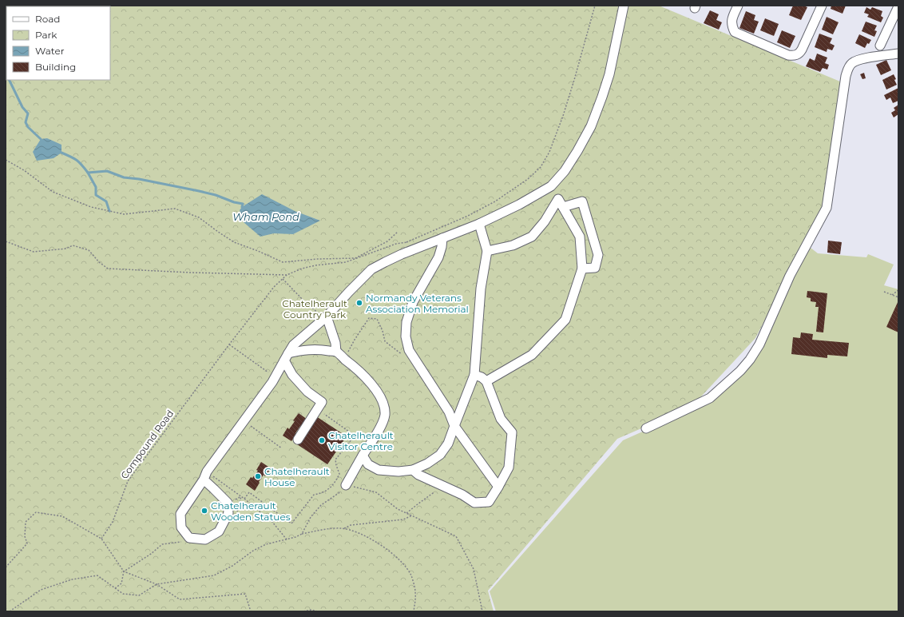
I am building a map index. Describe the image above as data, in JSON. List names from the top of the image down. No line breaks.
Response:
{"streets":{"path":["Compound Road"]},"water":["Wham Pond"],"parks":["Chatelherault Country Park"],"places":["Normandy Veterans Association Memorial","Chatelherault Visitor Centre","Chatelherault House","Chatelherault Wooden Statues"],"legend":["Road","Park","Water","Building"]}
